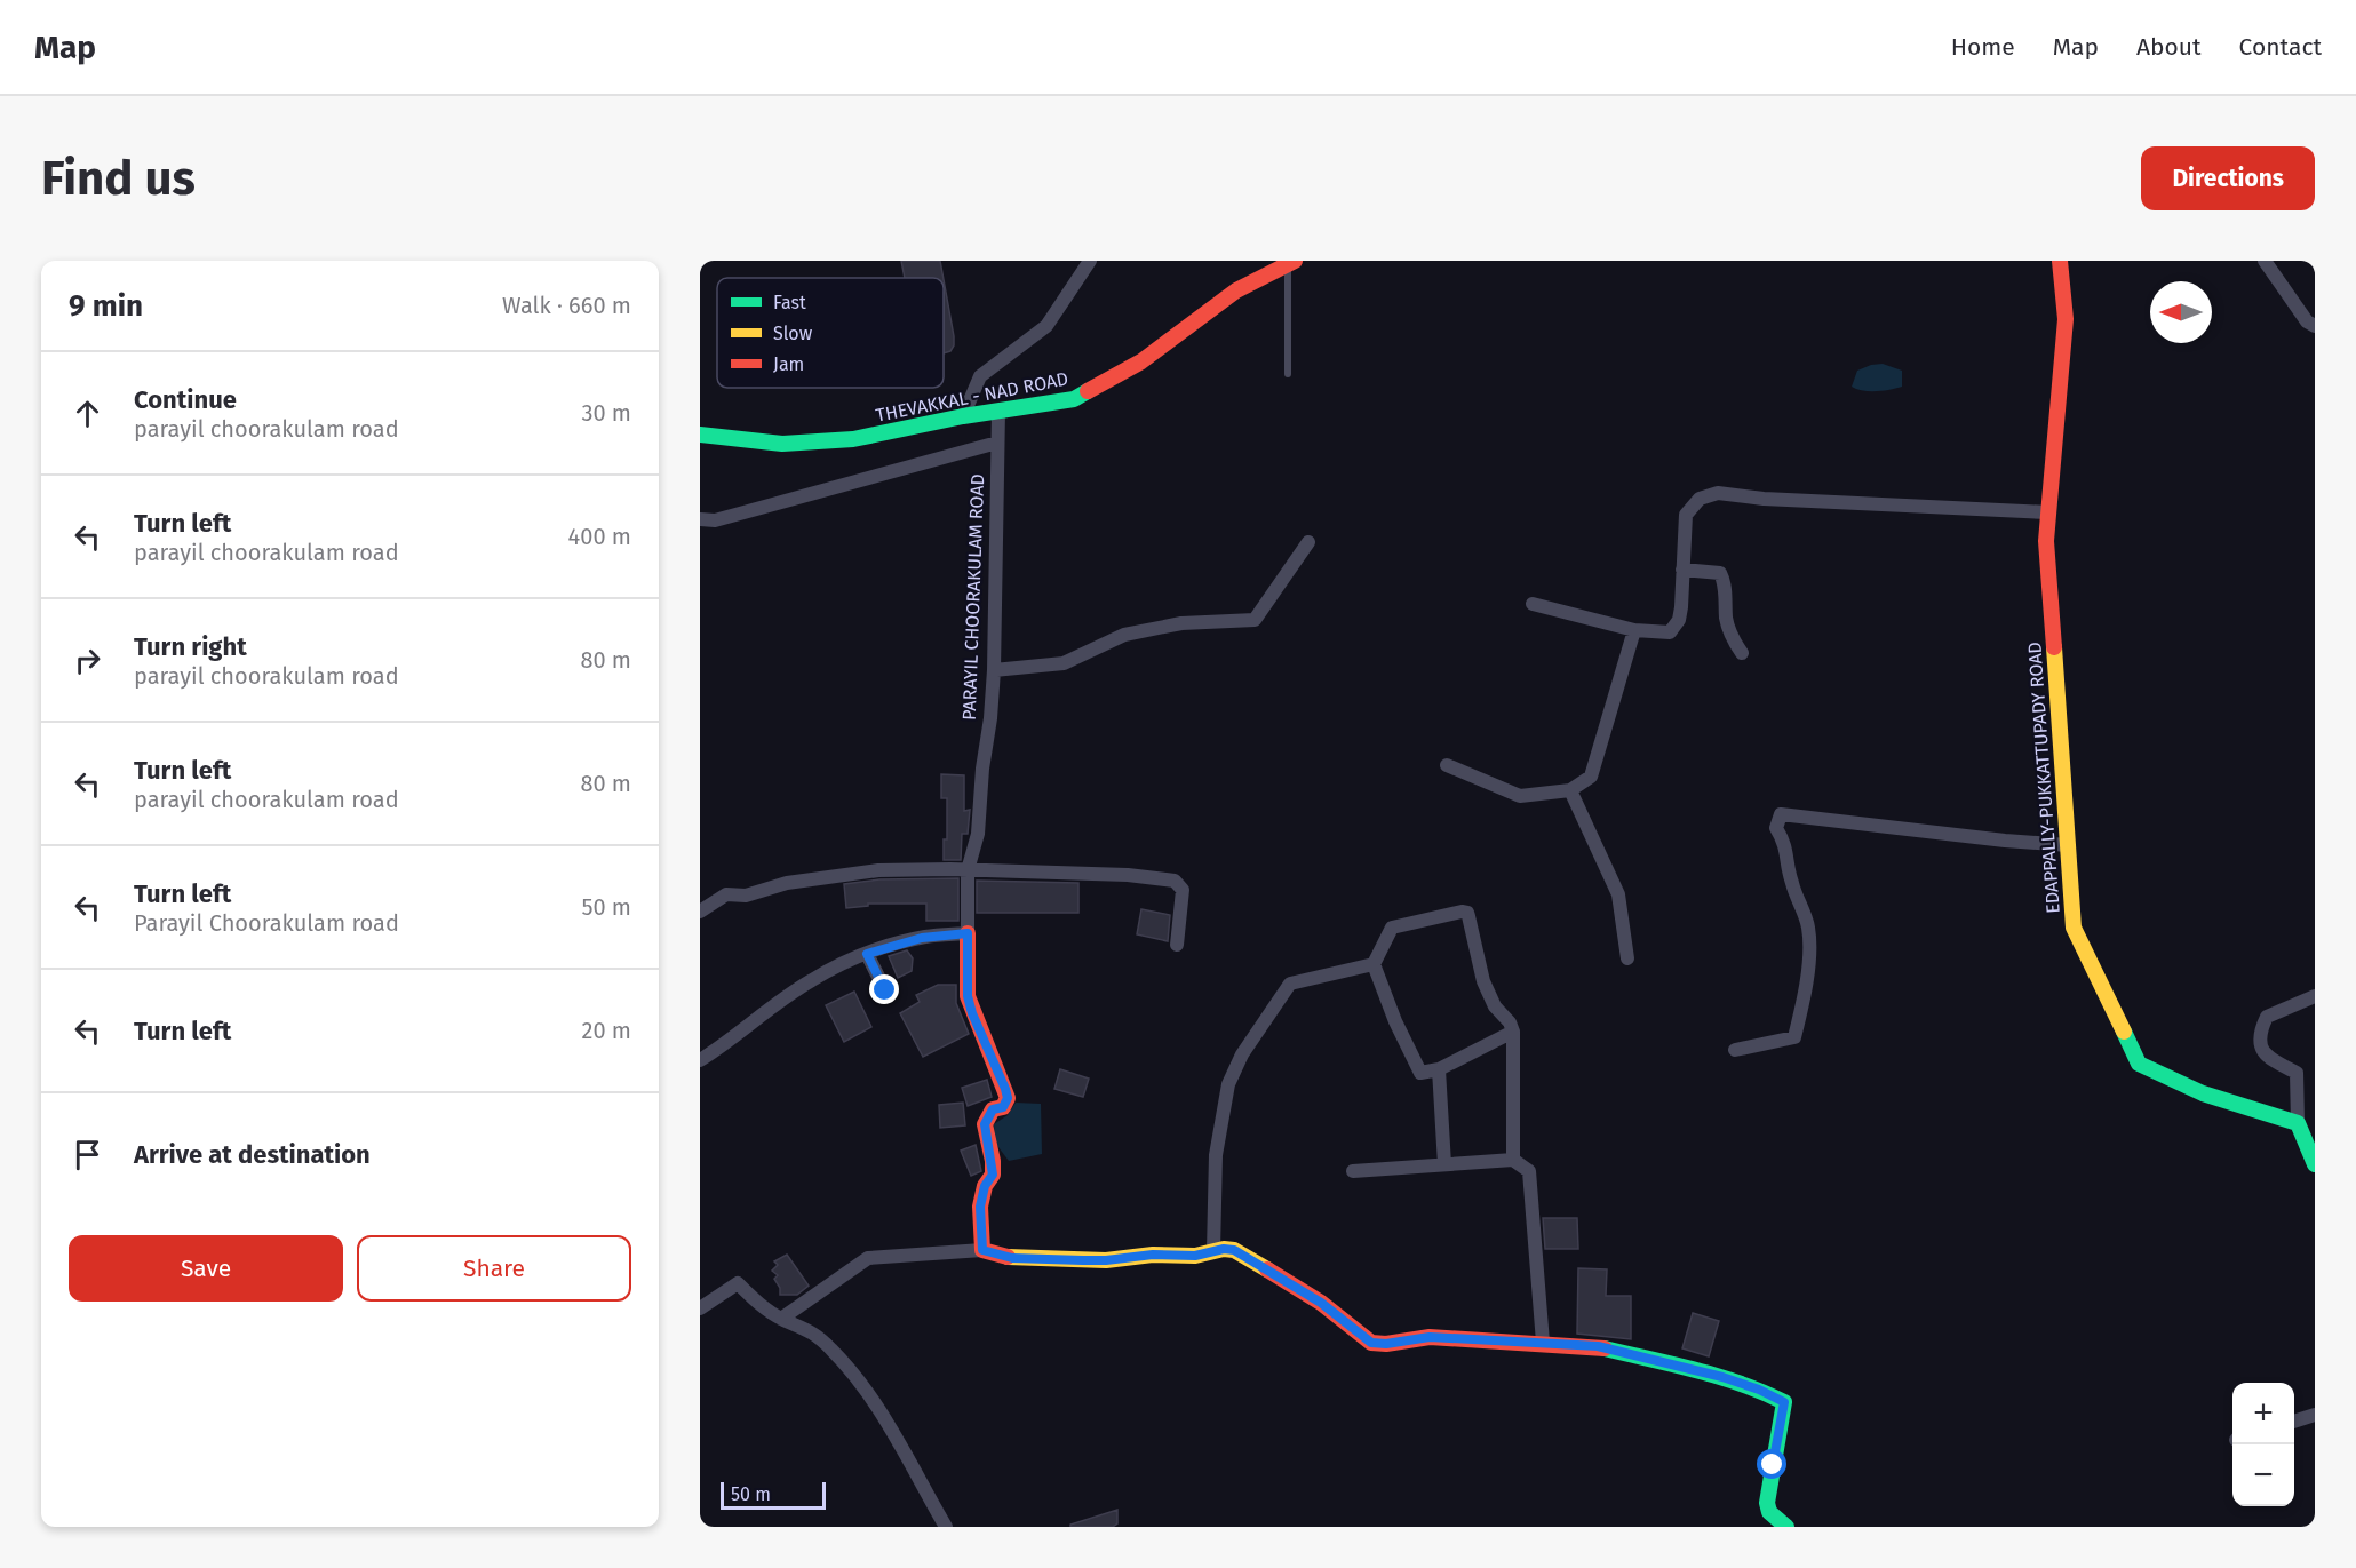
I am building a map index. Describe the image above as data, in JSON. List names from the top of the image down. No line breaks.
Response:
{"streets":{"main road":["THEVAKKAL - NAD ROAD","EDAPPALLY-PUKKATTUPADY ROAD"],"street":["PARAYIL CHOORAKULAM ROAD"]},"crossings":[["THEVAKKAL - NAD ROAD","PARAYIL CHOORAKULAM ROAD"]],"legend":["Fast","Slow","Jam"],"scale_bar":"50 m","north":"left","page":{"header":"Map","nav":["Home","Map","About","Contact"],"buttons":["Directions",["Save","Share"]],"title":"Find us","heading":["9 min","Walk · 660 m"],"list":[["Continue","parayil choorakulam road","30 m"],["Turn left","parayil choorakulam road","400 m"],["Turn right","parayil choorakulam road","80 m"],["Turn left","parayil choorakulam road","80 m"],["Turn left","Parayil Choorakulam road","50 m"],["Turn left","20 m"],"Arrive at destination"],"map_buttons":["+","−"],"scale":"50 m"}}
